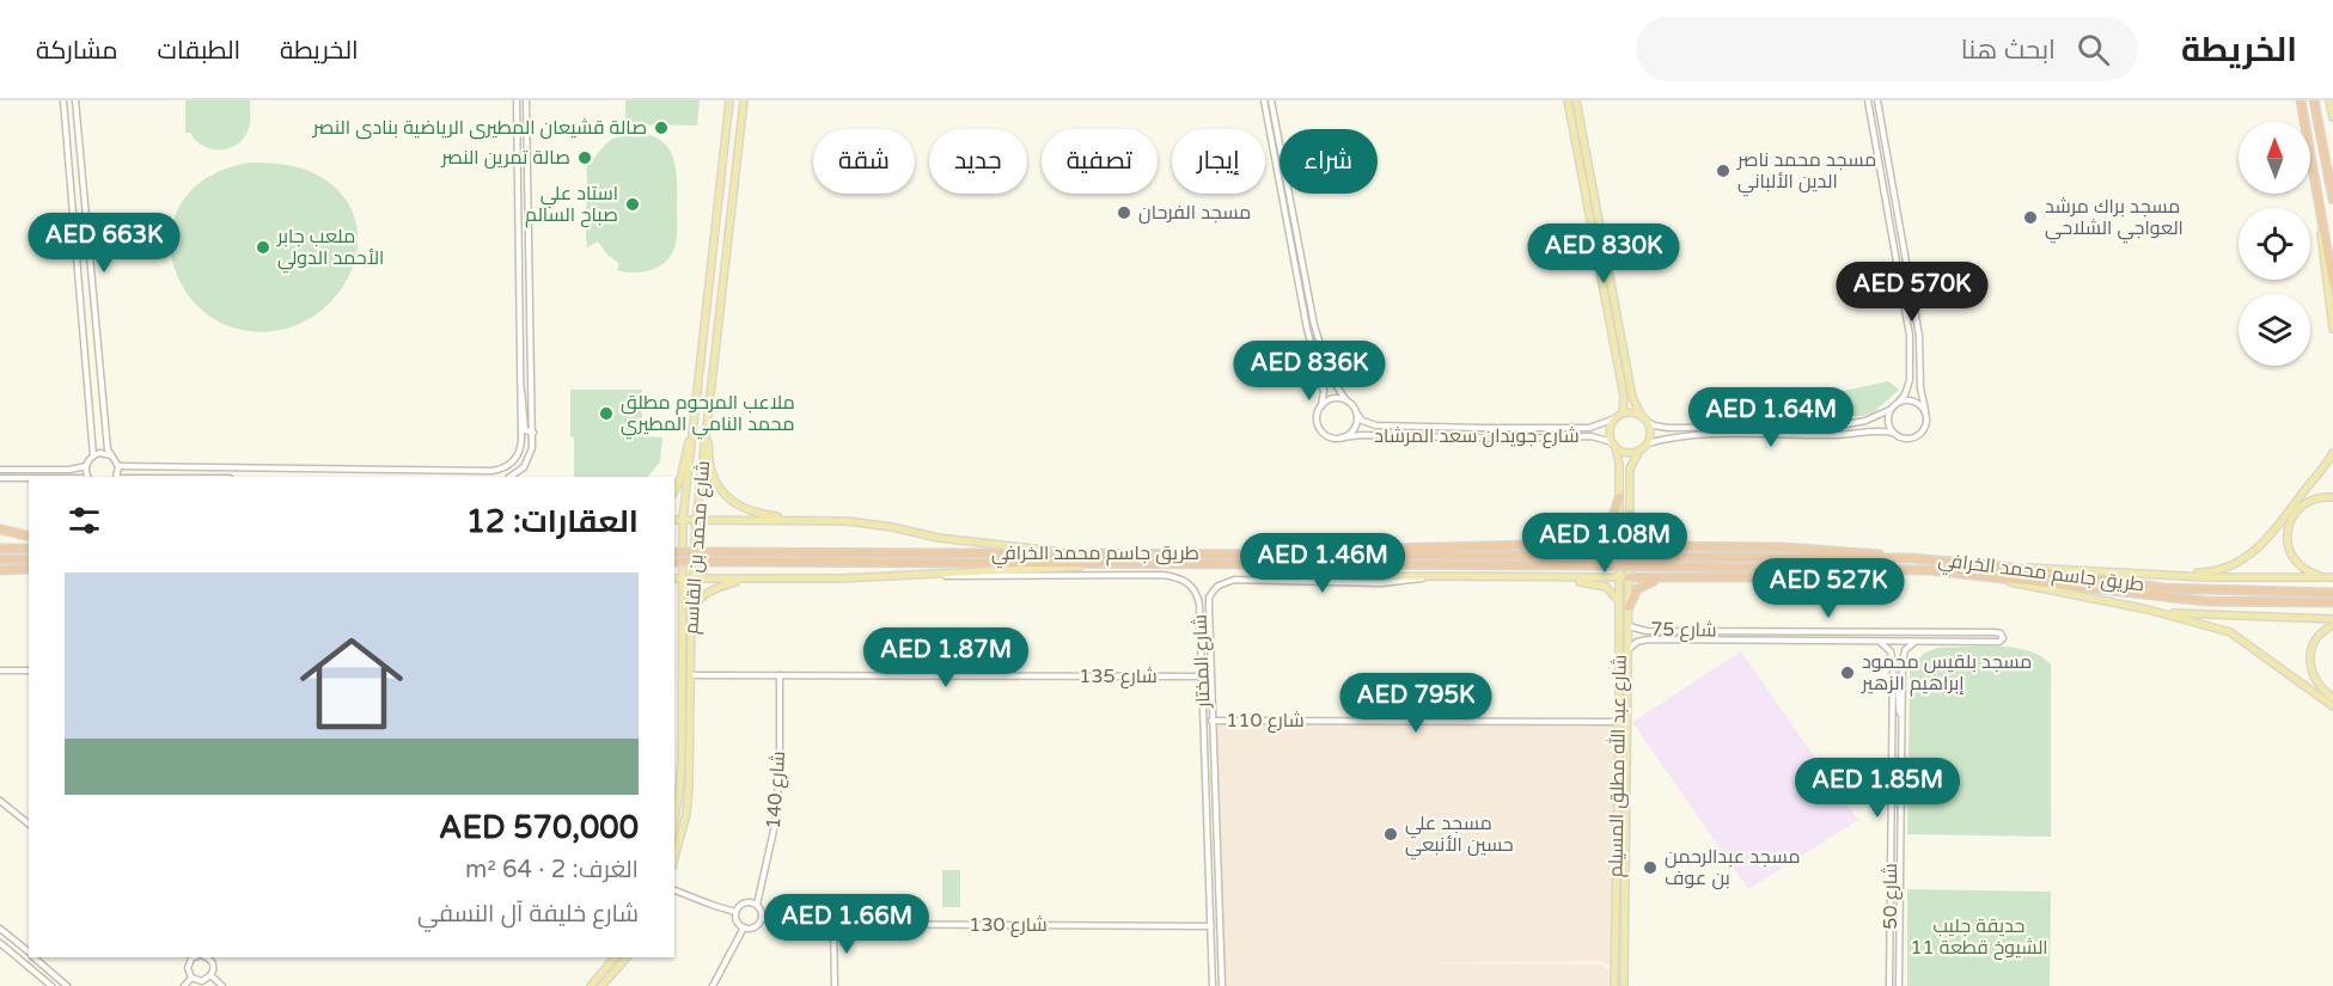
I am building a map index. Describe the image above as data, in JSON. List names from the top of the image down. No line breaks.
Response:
{"streets":{"highway":["طريق جاسم محمد الخرافي"],"main road":["شارع محمد بن القاسم","شارع عبد الله مطلق المسيلم"],"street":["شارع جويدان سعد المرشاد","شارع 75","شارع المختار","شارع 135","شارع 110","شارع 140","شارع 50","شارع 130"]},"crossings":[["شارع جويدان سعد المرشاد","شارع عبد الله مطلق المسيلم"],["شارع محمد بن القاسم","شارع 135"],["شارع 75","شارع عبد الله مطلق المسيلم"],["شارع 75","شارع 50"],["شارع المختار","شارع 135"],["شارع المختار","شارع 110"],["شارع المختار","شارع 130"],["شارع 135","شارع 140"],["شارع 110","شارع عبد الله مطلق المسيلم"],["شارع 140","شارع 130"]],"parks":["حديقة جليب الشيوخ قطعة 11"],"places":["صالة قشيعان المطيرى الرياضية بنادى النصر","صالة تمرين النصر","مسجد محمد ناصر الدين الألباني","استاد علي صباح السالم","مسجد الفرحان","مسجد براك مرشد العواجي الشلاحي","ملعب جابر الأحمد الدولي","ملاعب المرحوم مطلق محمد النامي المطيري","مسجد بلقيس محمود إبراهيم الزهير","مسجد علي حسين الأنبعي","مسجد عبدالرحمن بن عوف"],"north":"top","page":{"header":"الخريطة","search":"ابحث هنا","nav":["الخريطة","الطبقات","مشاركة"],"chip":["شراء","إيجار","تصفية","جديد","شقة"],"price":["AED 663K","AED 830K","AED 570K","AED 836K","AED 1.64M","AED 1.08M","AED 1.46M","AED 527K","AED 1.87M","AED 795K","AED 1.85M","AED 1.66M"],"heading":"العقارات: 12","list":[{"name":"AED 570,000","note":"الغرف: 2 · 64 m² · شارع خليفة آل النسفي"}]}}
